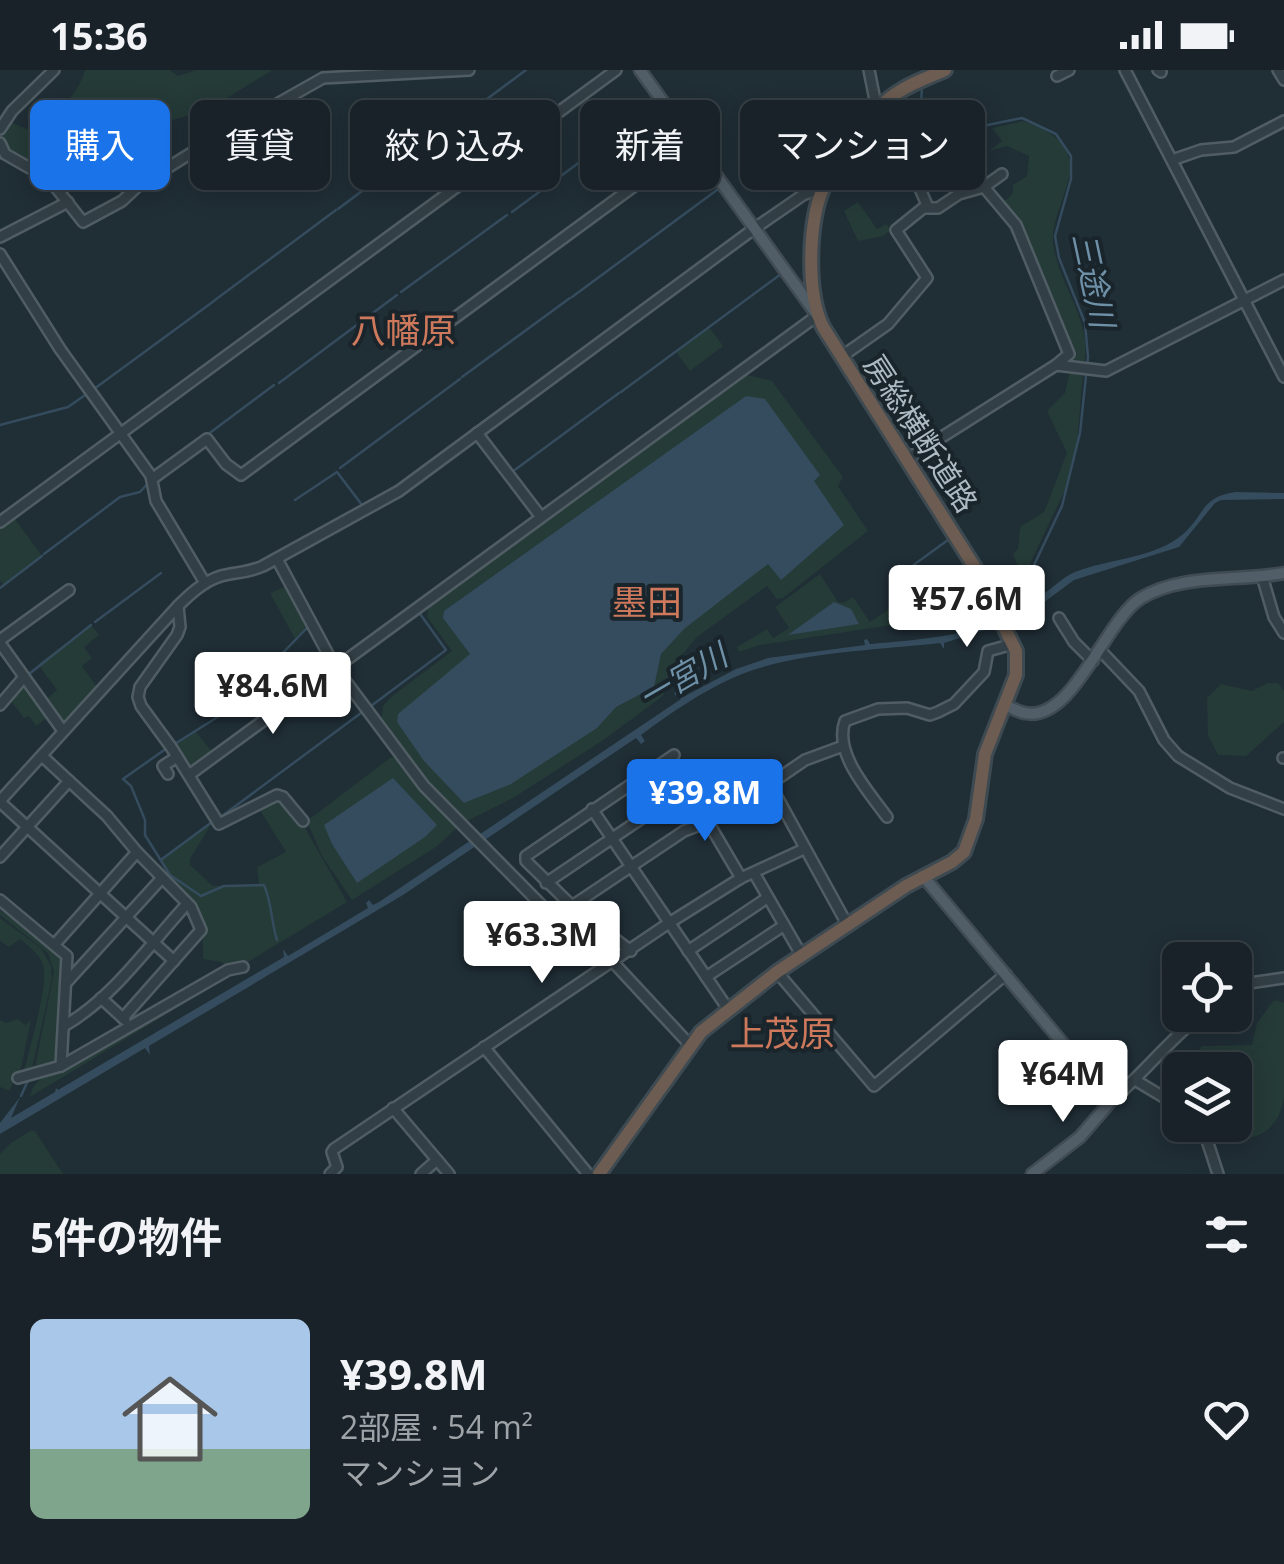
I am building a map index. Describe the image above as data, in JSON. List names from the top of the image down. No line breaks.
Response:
{"streets":{"highway":["房総横断道路"]},"districts":["八幡原","墨田","上茂原"],"water":["三途川","一宮川"],"page":{"status":"15:36","chip":["購入","賃貸","絞り込み","新着","マンション"],"price":["¥57.6M","¥84.6M","¥39.8M","¥63.3M","¥64M"],"heading":"5件の物件","list":[{"name":"¥39.8M","note":"2部屋 · 54 m² · マンション"}]}}
